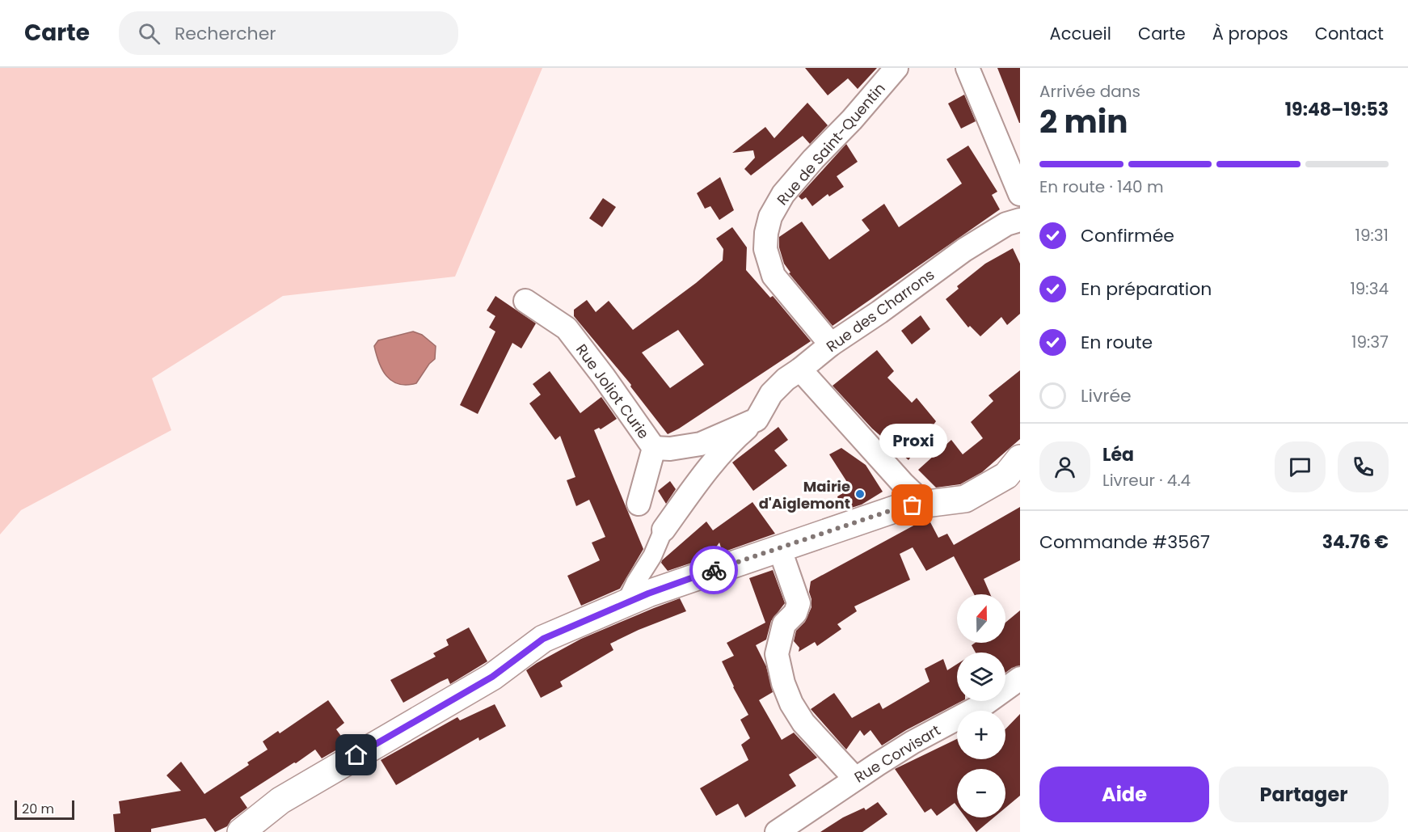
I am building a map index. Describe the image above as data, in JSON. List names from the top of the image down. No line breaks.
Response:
{"streets":{"street":["Rue de Saint-Quentin","Rue des Charrons","Rue Joliot Curie","Rue Corvisart"]},"crossings":[["Rue de Saint-Quentin","Rue des Charrons"]],"places":["Mairie d'Aiglemont","Proxi"],"scale_bar":"20 m","north":"top","page":{"header":"Carte","search":"Rechercher","nav":["Accueil","Carte","À propos","Contact"],"heading":["2 min","Arrivée dans","19:48–19:53"],"panel":["Léa","Livreur · 4.4","Commande #3567","34.76 €"],"bar":"En route · 140 m","list":[["Confirmée","19:31"],["En préparation","19:34"],["En route","19:37"],"Livrée"],"bubble":"Proxi","map_buttons":["+","−"],"buttons":["Aide","Partager"],"scale":"20 m"}}
